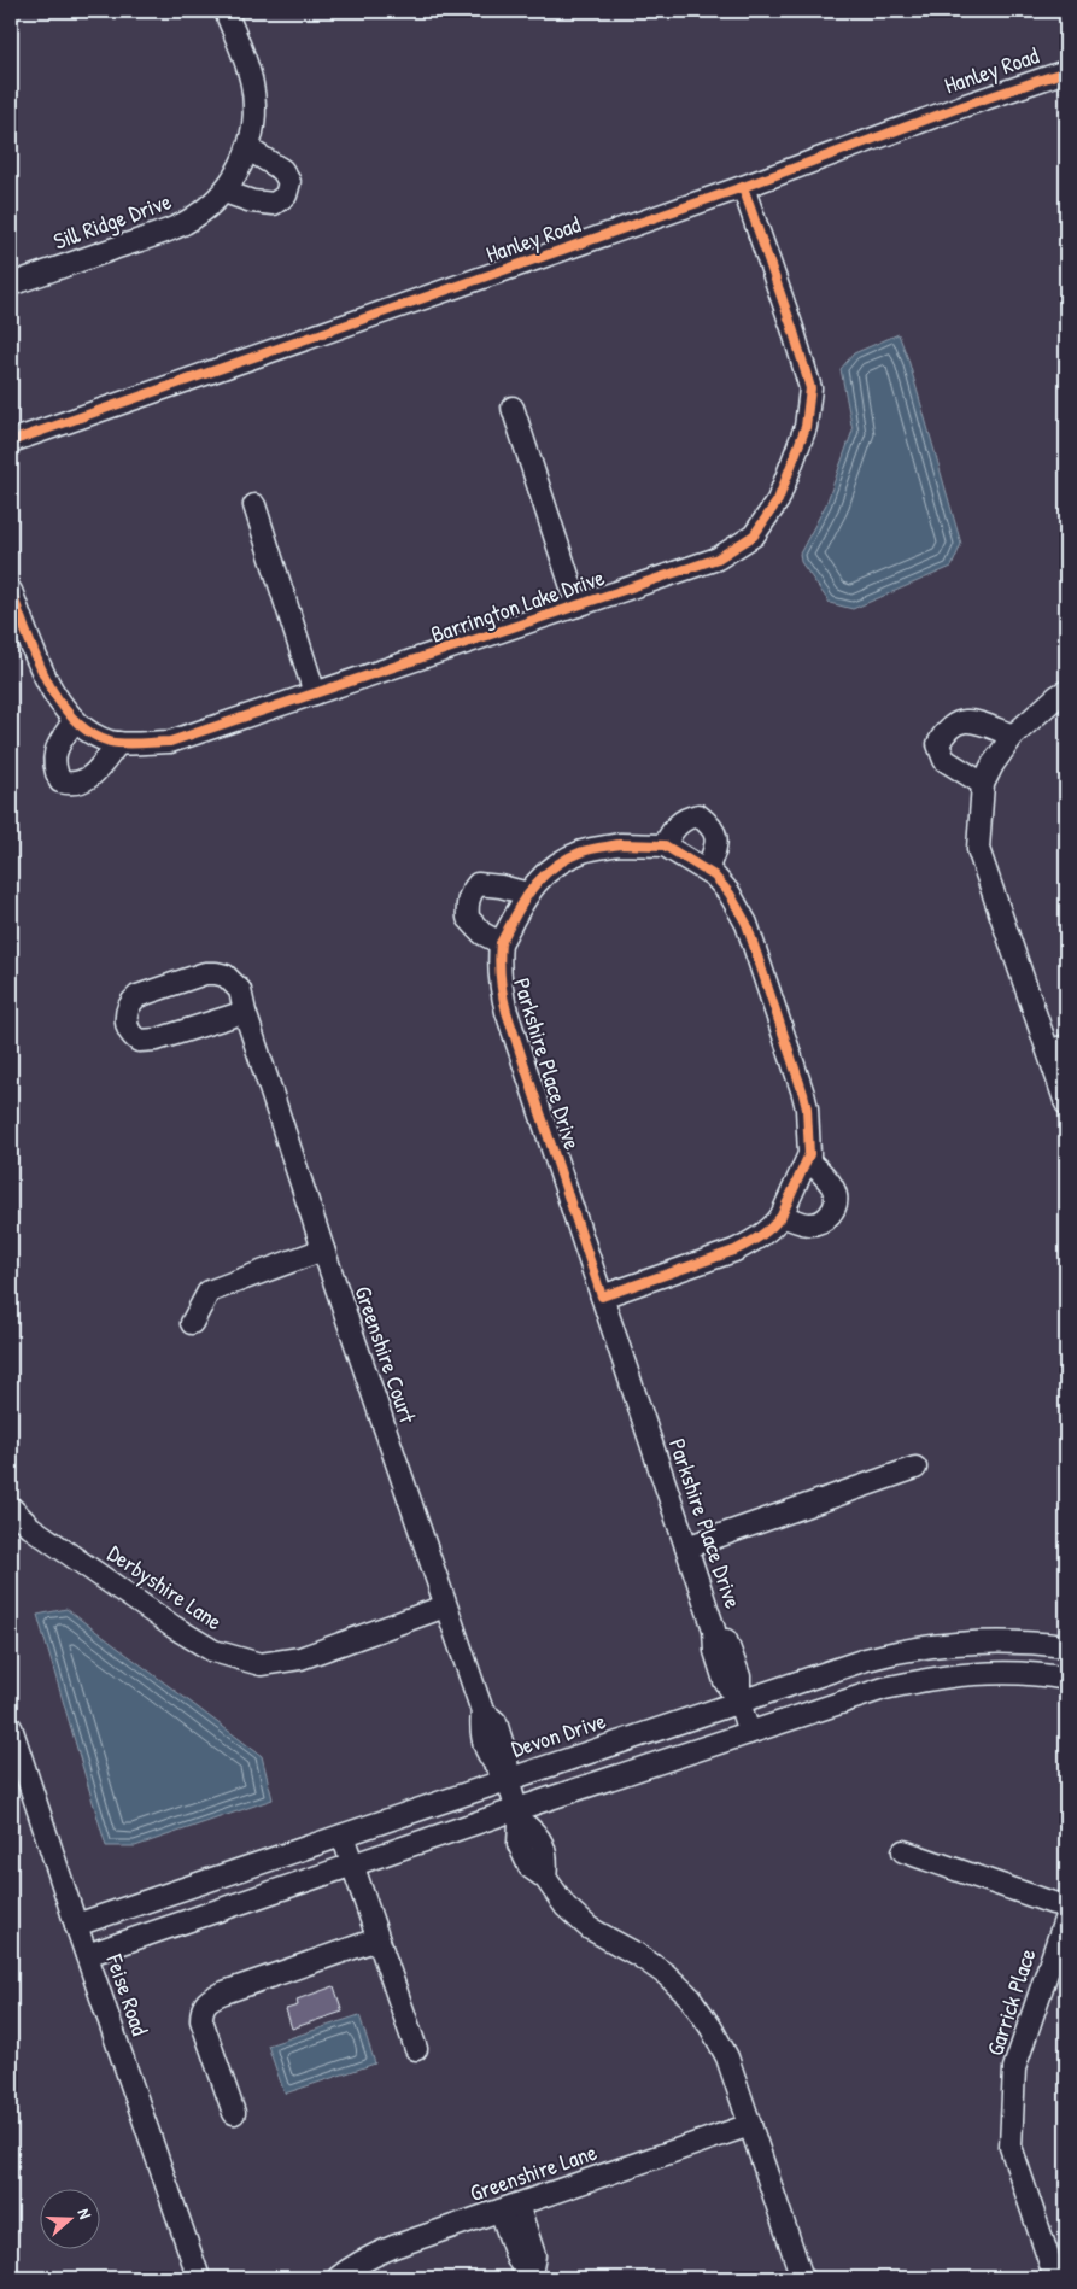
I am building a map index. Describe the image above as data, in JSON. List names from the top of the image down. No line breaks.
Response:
{"streets":{"street":["Hanley Road","Sill Ridge Drive","Barrington Lake Drive","Parkshire Place Drive","Greenshire Court","Derbyshire Lane","Devon Drive","Feise Road","Garrick Place","Greenshire Lane"]},"crossings":[["Hanley Road","Barrington Lake Drive"],["Parkshire Place Drive","Devon Drive"],["Greenshire Court","Derbyshire Lane"],["Greenshire Court","Devon Drive"],["Devon Drive","Feise Road"]],"north":"right"}
